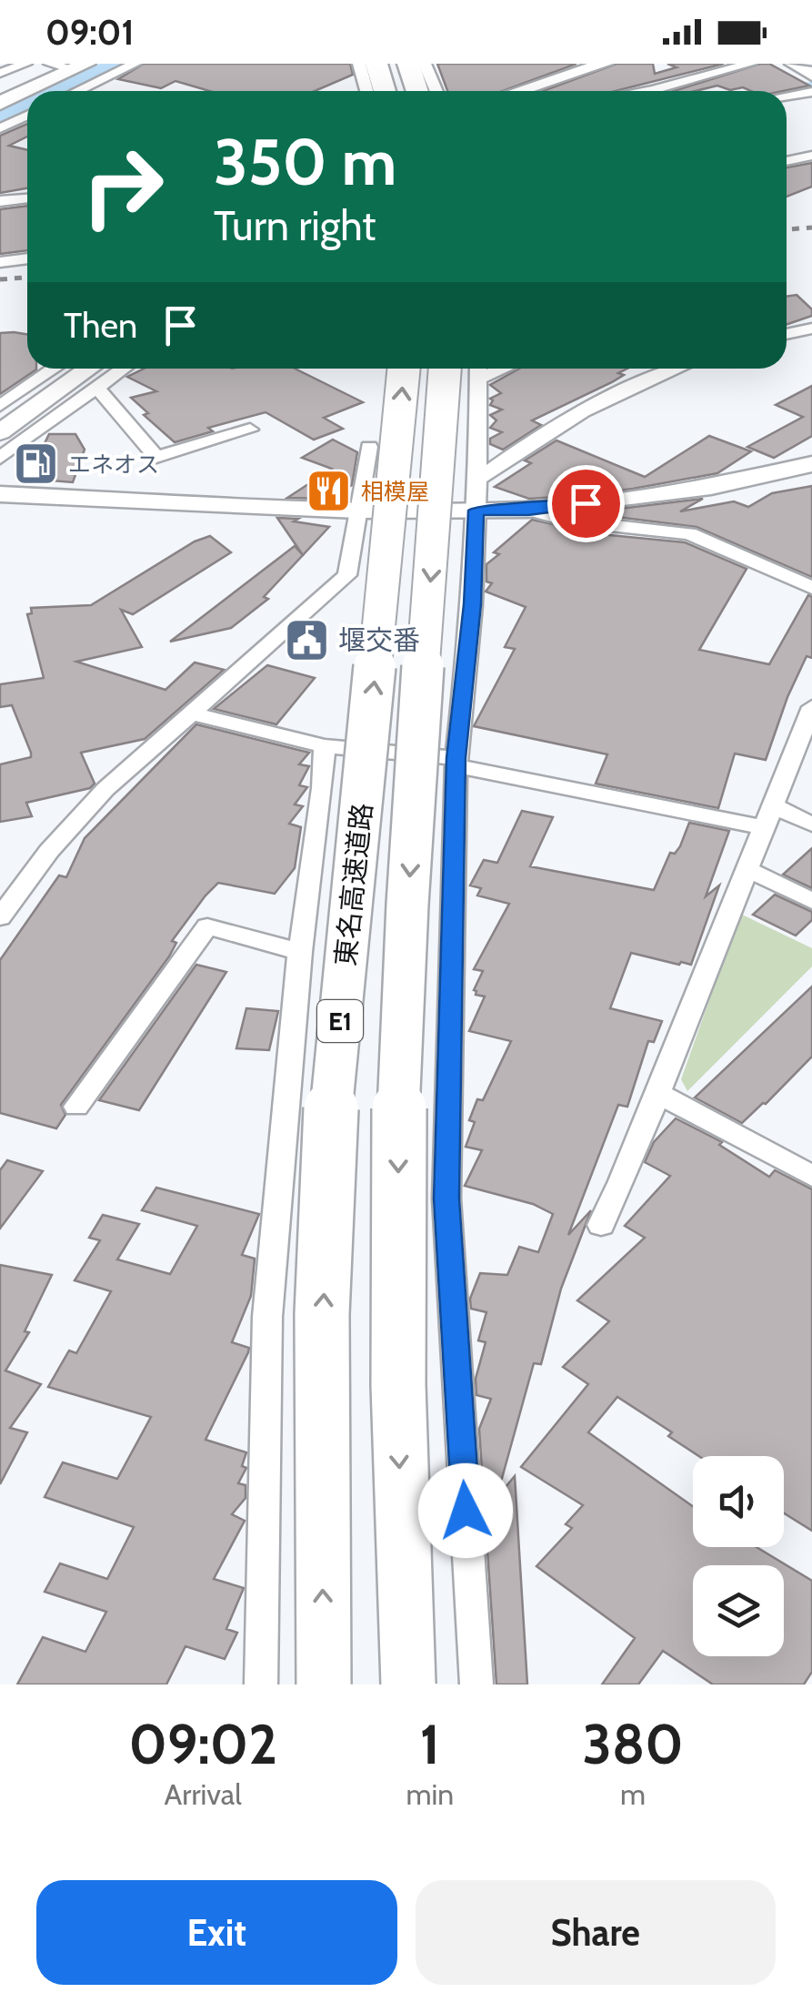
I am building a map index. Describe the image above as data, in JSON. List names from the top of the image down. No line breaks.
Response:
{"streets":{"highway":["東名高速道路","E1"]},"places":{"fuel station":["エネオス"],"restaurant":["相模屋"],"public building":["堰交番"]},"page":{"status":"09:01","turn":["350 m","Turn right"],"then":"Then","eta":["09:02","Arrival","1","min","380","m"],"buttons":["Exit","Share"]}}
